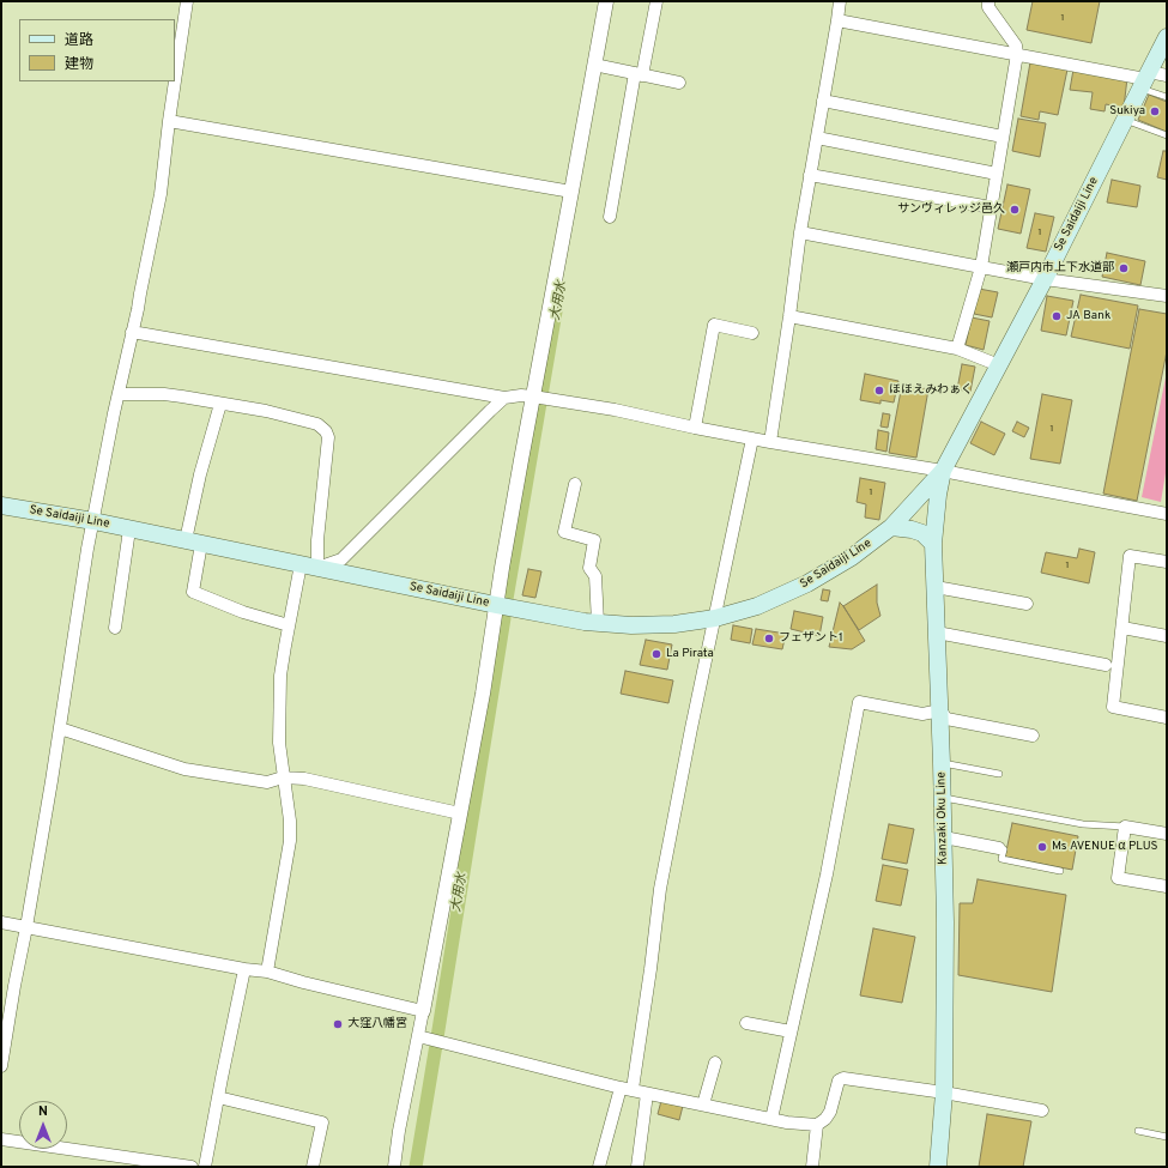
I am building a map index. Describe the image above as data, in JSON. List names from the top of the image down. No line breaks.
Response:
{"streets":{"main road":["Se Saidaiji Line","Kanzaki Oku Line"]},"crossings":[["Se Saidaiji Line","Kanzaki Oku Line"]],"water":["大用水"],"places":["Sukiya","サンヴィレッジ邑久","瀬戸内市上下水道部","JA Bank","ほほえみわぁく","フェザント1","La Pirata","Ms AVENUE α PLUS","大窪八幡宮"],"house_numbers":["1","1","1","1","1"],"legend":["道路","建物"],"north":"top"}
